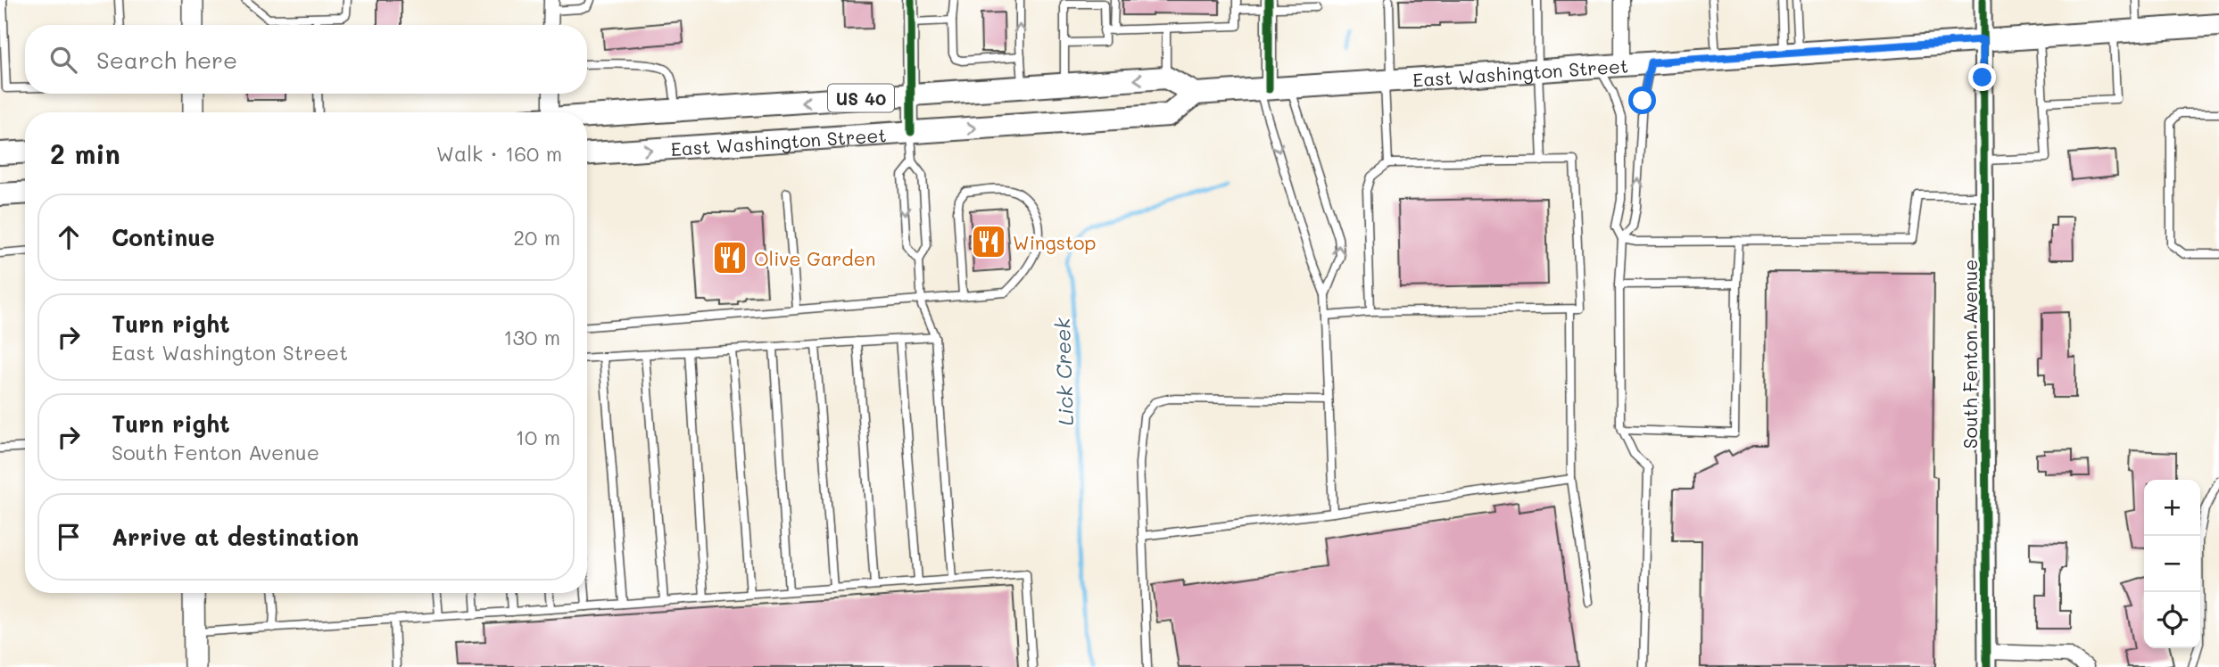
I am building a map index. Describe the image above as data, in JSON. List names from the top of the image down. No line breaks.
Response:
{"streets":{"main road":["East Washington Street","US 40"],"street":["South Fenton Avenue"]},"crossings":[["East Washington Street","South Fenton Avenue"]],"water":["Lick Creek"],"places":{"restaurant":["Wingstop","Olive Garden"]},"page":{"search":"Search here","heading":["2 min","Walk · 160 m"],"list":[["Continue","20 m"],["Turn right","East Washington Street","130 m"],["Turn right","South Fenton Avenue","10 m"],"Arrive at destination"],"map_buttons":["+","−"]}}
